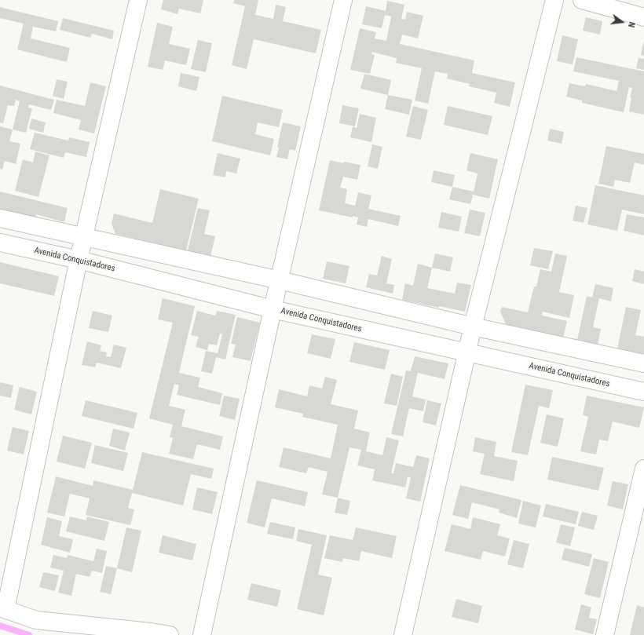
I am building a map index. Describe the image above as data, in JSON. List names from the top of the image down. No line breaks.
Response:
{"streets":{"street":["Avenida Conquistadores"]},"north":"right"}
